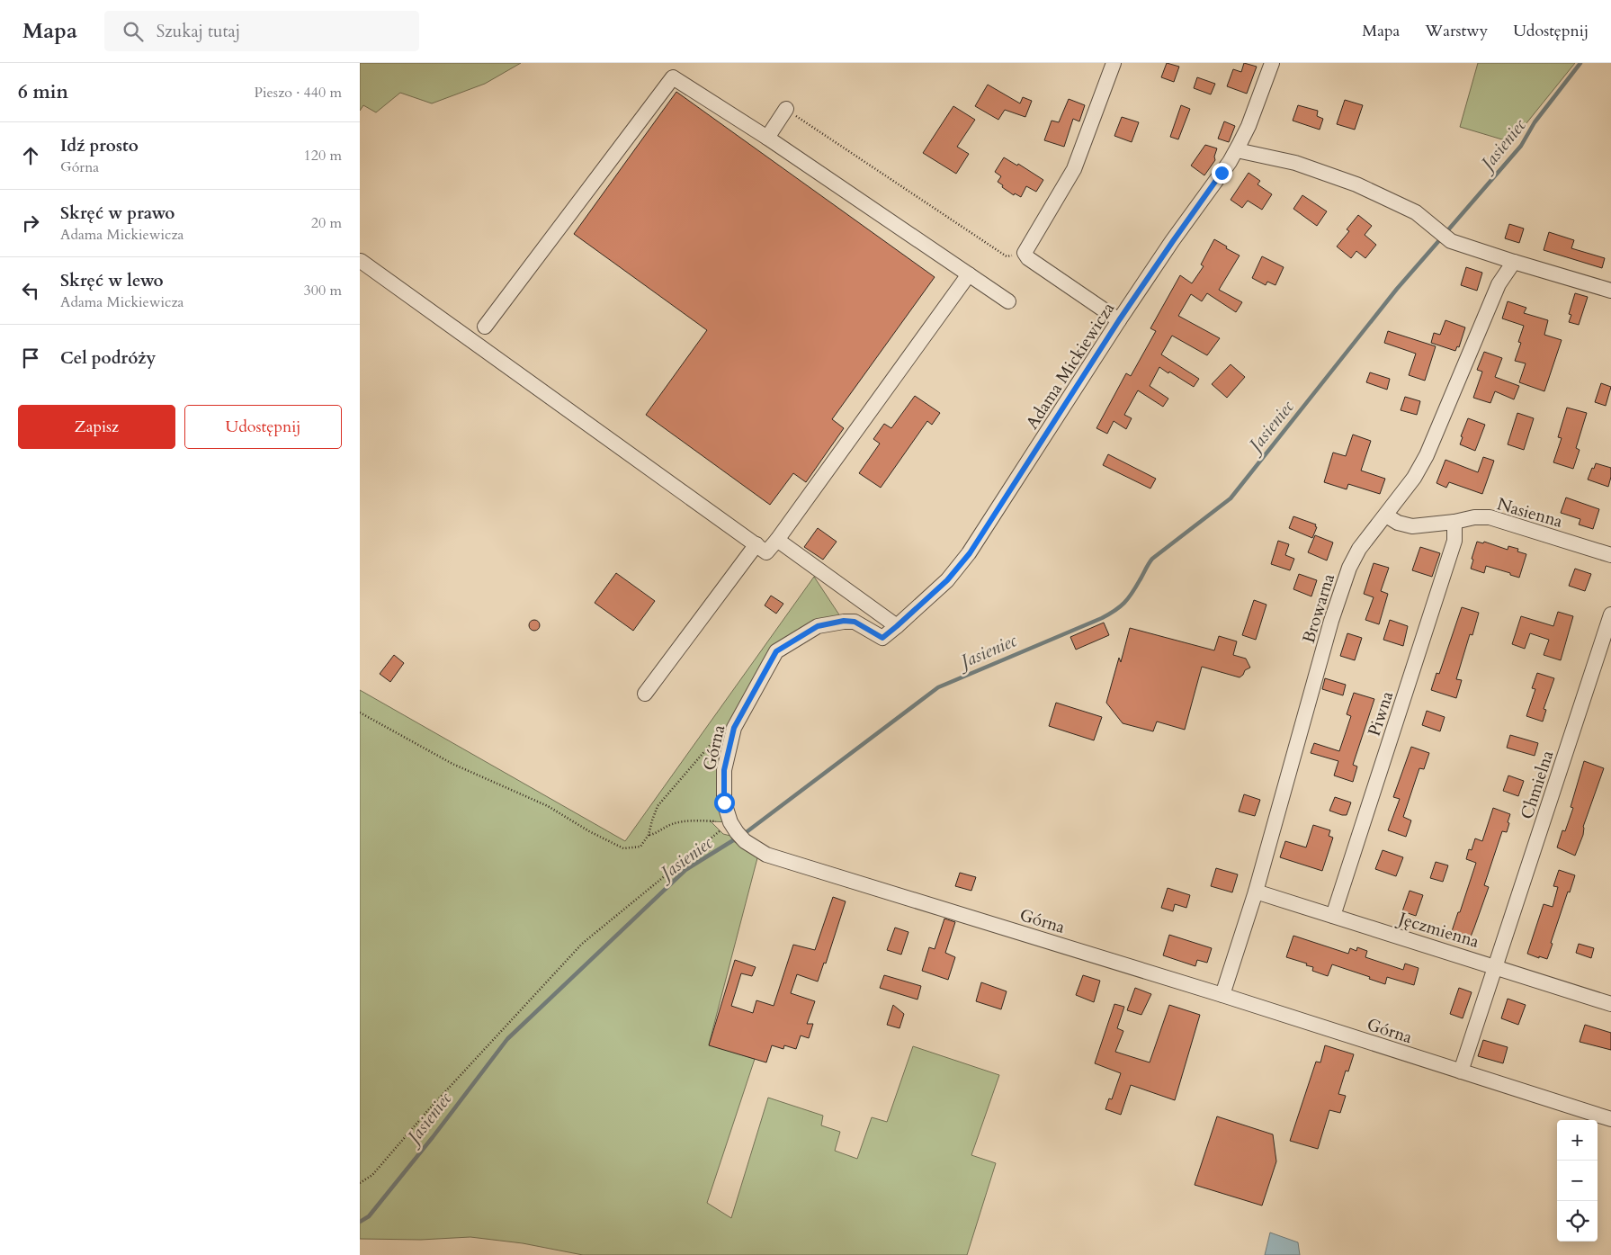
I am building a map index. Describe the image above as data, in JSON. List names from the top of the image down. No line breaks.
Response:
{"streets":{"street":["Adama Mickiewicza","Nasienna","Browarna","Piwna","Górna","Chmielna","Jęczmienna"]},"crossings":[["Adama Mickiewicza","Górna"],["Nasienna","Browarna"],["Nasienna","Piwna"],["Browarna","Górna"],["Browarna","Jęczmienna"],["Piwna","Jęczmienna"],["Górna","Chmielna"],["Chmielna","Jęczmienna"]],"water":["Jasieniec"],"page":{"header":"Mapa","search":"Szukaj tutaj","nav":["Mapa","Warstwy","Udostępnij"],"heading":["6 min","Pieszo · 440 m"],"list":[["Idź prosto","Górna","120 m"],["Skręć w prawo","Adama Mickiewicza","20 m"],["Skręć w lewo","Adama Mickiewicza","300 m"],"Cel podróży"],"buttons":["Zapisz","Udostępnij"],"map_buttons":["+","−"]}}
